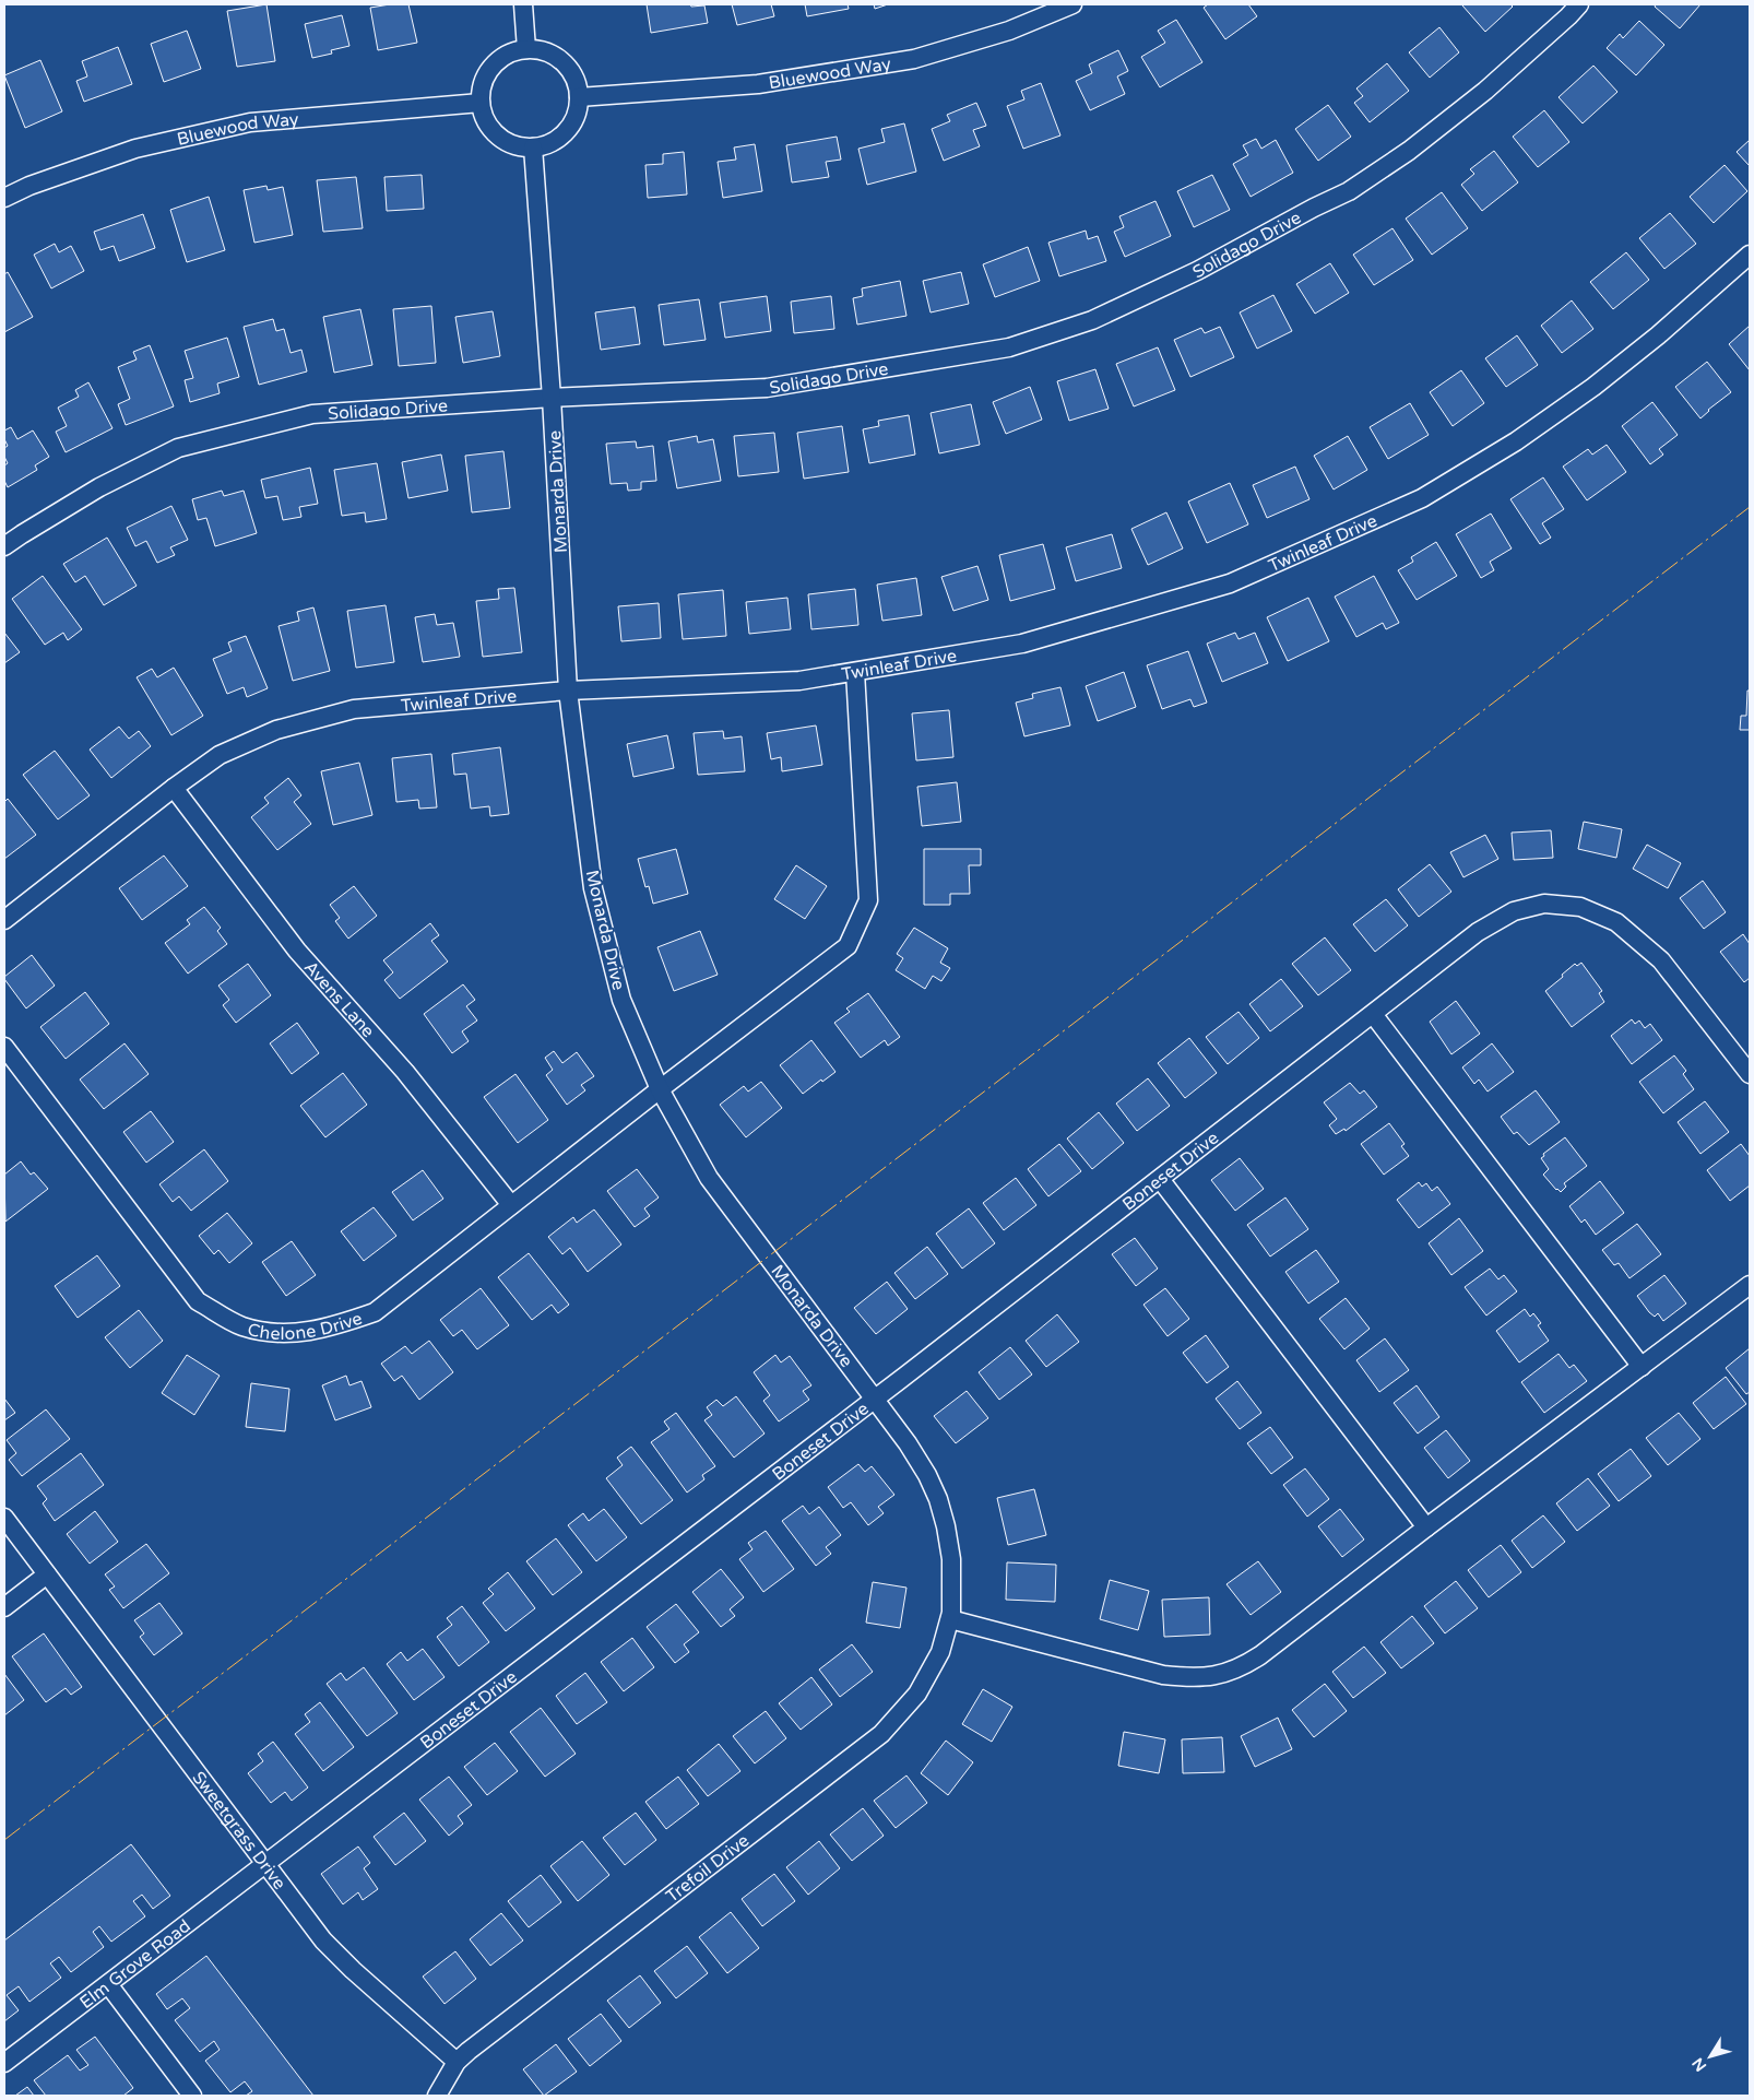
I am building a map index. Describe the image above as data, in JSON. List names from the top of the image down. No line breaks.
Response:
{"streets":{"street":["Bluewood Way","Solidago Drive","Monarda Drive","Twinleaf Drive","Avens Lane","Boneset Drive","Chelone Drive","Sweetgrass Drive","Trefoil Drive","Elm Grove Road"]},"crossings":[["Bluewood Way","Monarda Drive"],["Solidago Drive","Monarda Drive"],["Monarda Drive","Twinleaf Drive"],["Monarda Drive","Boneset Drive"],["Monarda Drive","Chelone Drive"],["Monarda Drive","Trefoil Drive"],["Twinleaf Drive","Avens Lane"],["Twinleaf Drive","Chelone Drive"],["Avens Lane","Chelone Drive"],["Boneset Drive","Sweetgrass Drive"],["Boneset Drive","Elm Grove Road"],["Sweetgrass Drive","Trefoil Drive"],["Sweetgrass Drive","Elm Grove Road"]],"north":"bottom left"}
